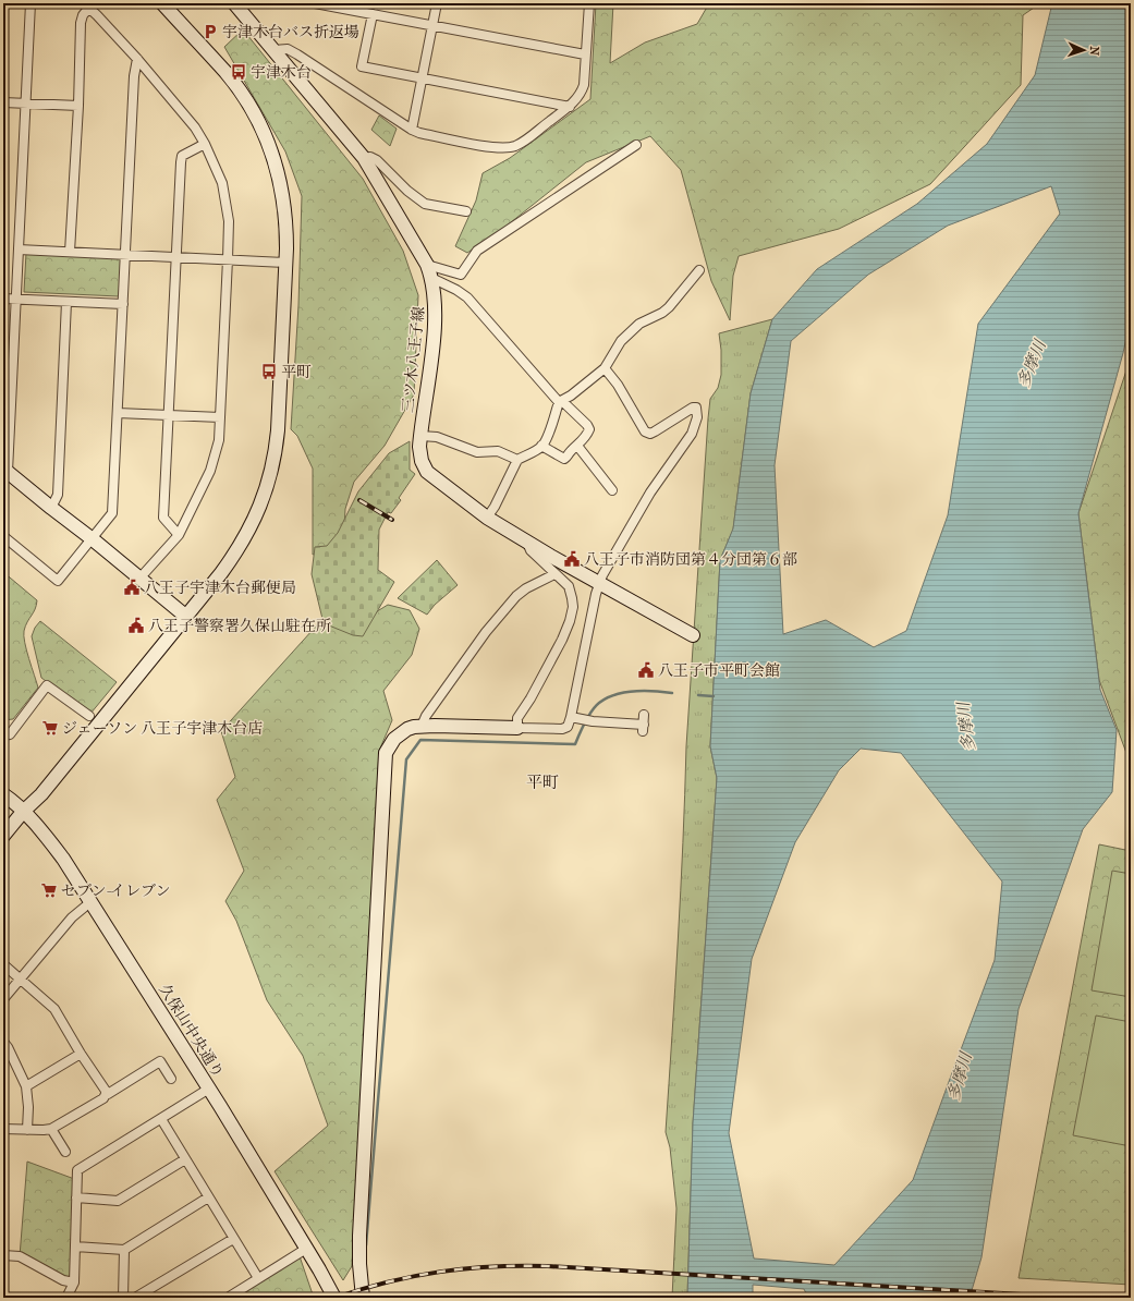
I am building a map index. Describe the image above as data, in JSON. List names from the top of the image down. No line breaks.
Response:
{"streets":{"street":["三ツ木八王子線","久保山中央通り"]},"districts":["平町"],"water":["多摩川"],"places":{"parking":["宇津木台バス折返場"],"bus stop":["宇津木台","平町"],"public building":["八王子市消防団第４分団第６部","八王子宇津木台郵便局","八王子警察署久保山駐在所","八王子市平町会館"],"supermarket":["ジェーソン 八王子宇津木台店","セブン-イレブン"]},"north":"right"}
